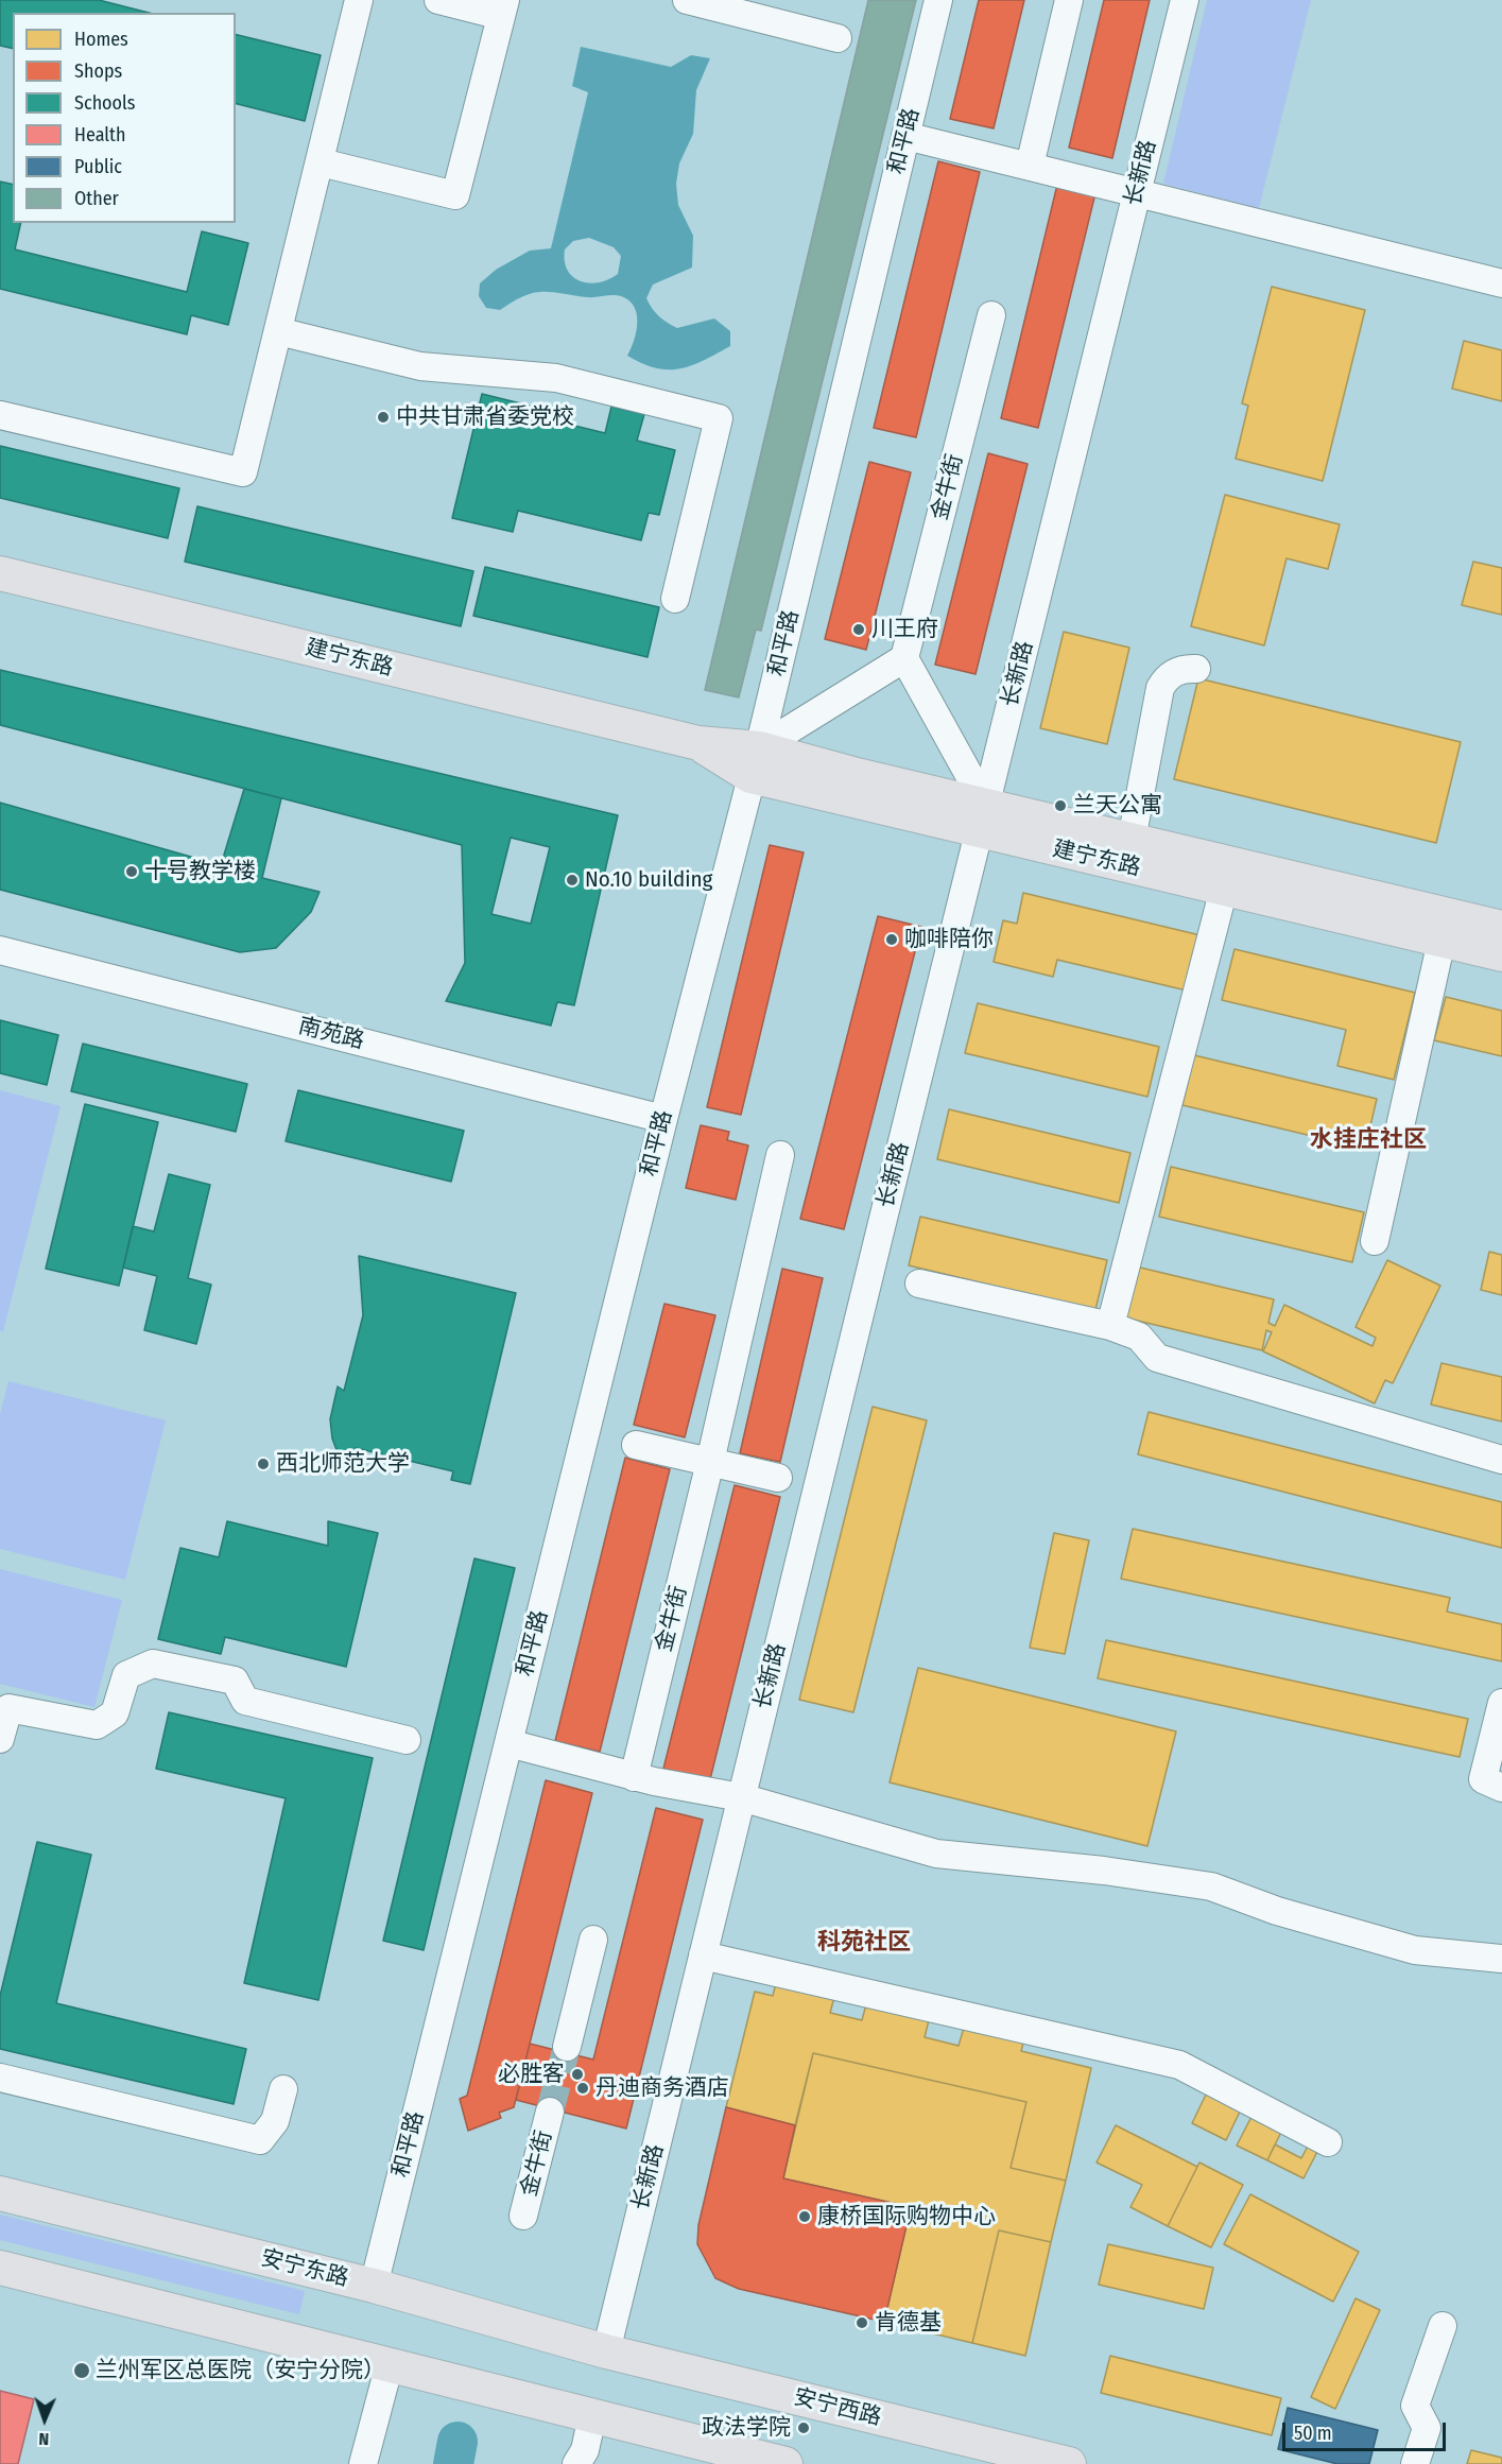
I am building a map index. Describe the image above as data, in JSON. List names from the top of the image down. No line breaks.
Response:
{"streets":{"main road":["建宁东路","安宁东路","安宁西路"],"street":["和平路","长新路","金牛街","南苑路"]},"crossings":[["和平路","建宁东路"],["和平路","南苑路"],["和平路","安宁东路"],["长新路","建宁东路"],["长新路","安宁东路"],["长新路","安宁西路"],["安宁东路","安宁西路"]],"districts":["水挂庄社区","科苑社区"],"places":["中共甘肃省委党校","川王府","兰天公寓","十号教学楼","No.10 building","咖啡陪你","西北师范大学","必胜客","丹迪商务酒店","康桥国际购物中心","肯德基","兰州军区总医院（安宁分院）","政法学院"],"legend":["Homes","Shops","Schools","Health","Public","Other"],"scale_bar":"50 m","north":"bottom"}
